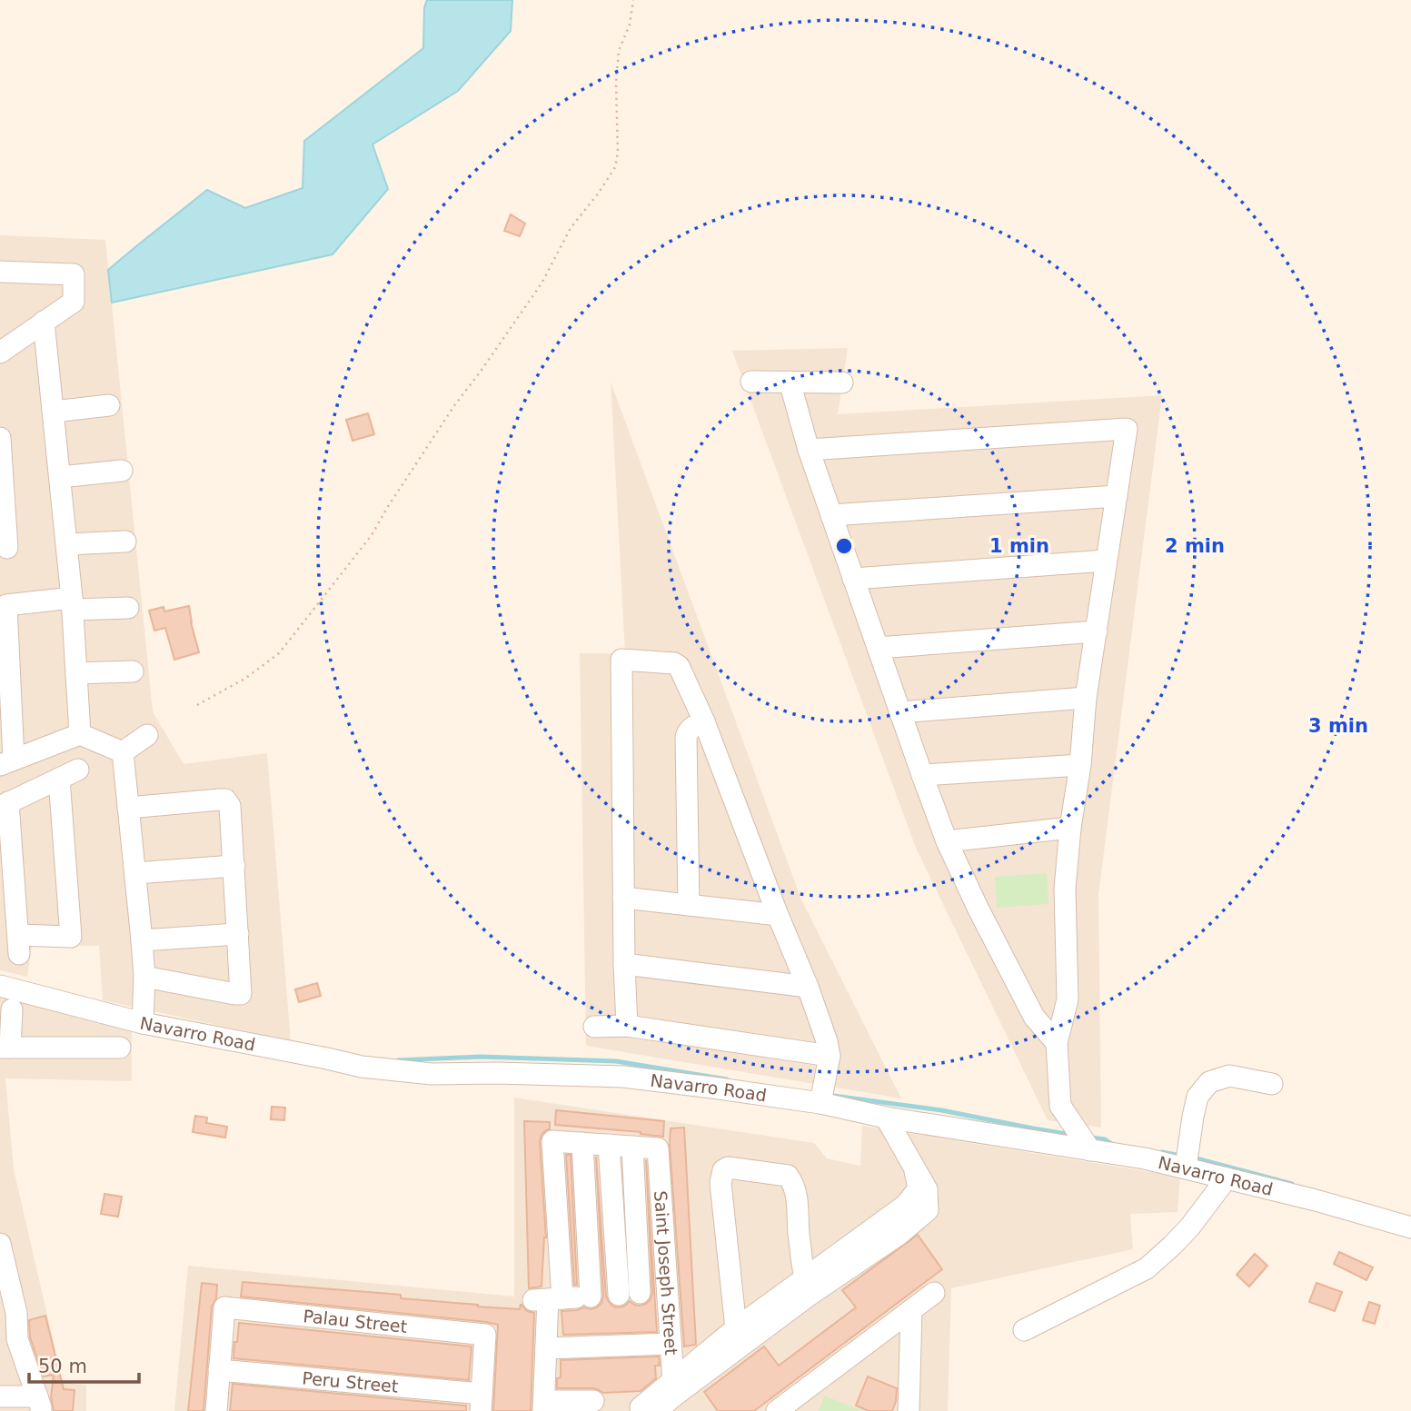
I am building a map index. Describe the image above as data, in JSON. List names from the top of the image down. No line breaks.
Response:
{"streets":{"street":["Navarro Road","Saint Joseph Street","Palau Street","Peru Street"]},"crossings":[["Palau Street","Peru Street"]],"scale_bar":"50 m","rings":["1 min","2 min","3 min"]}
